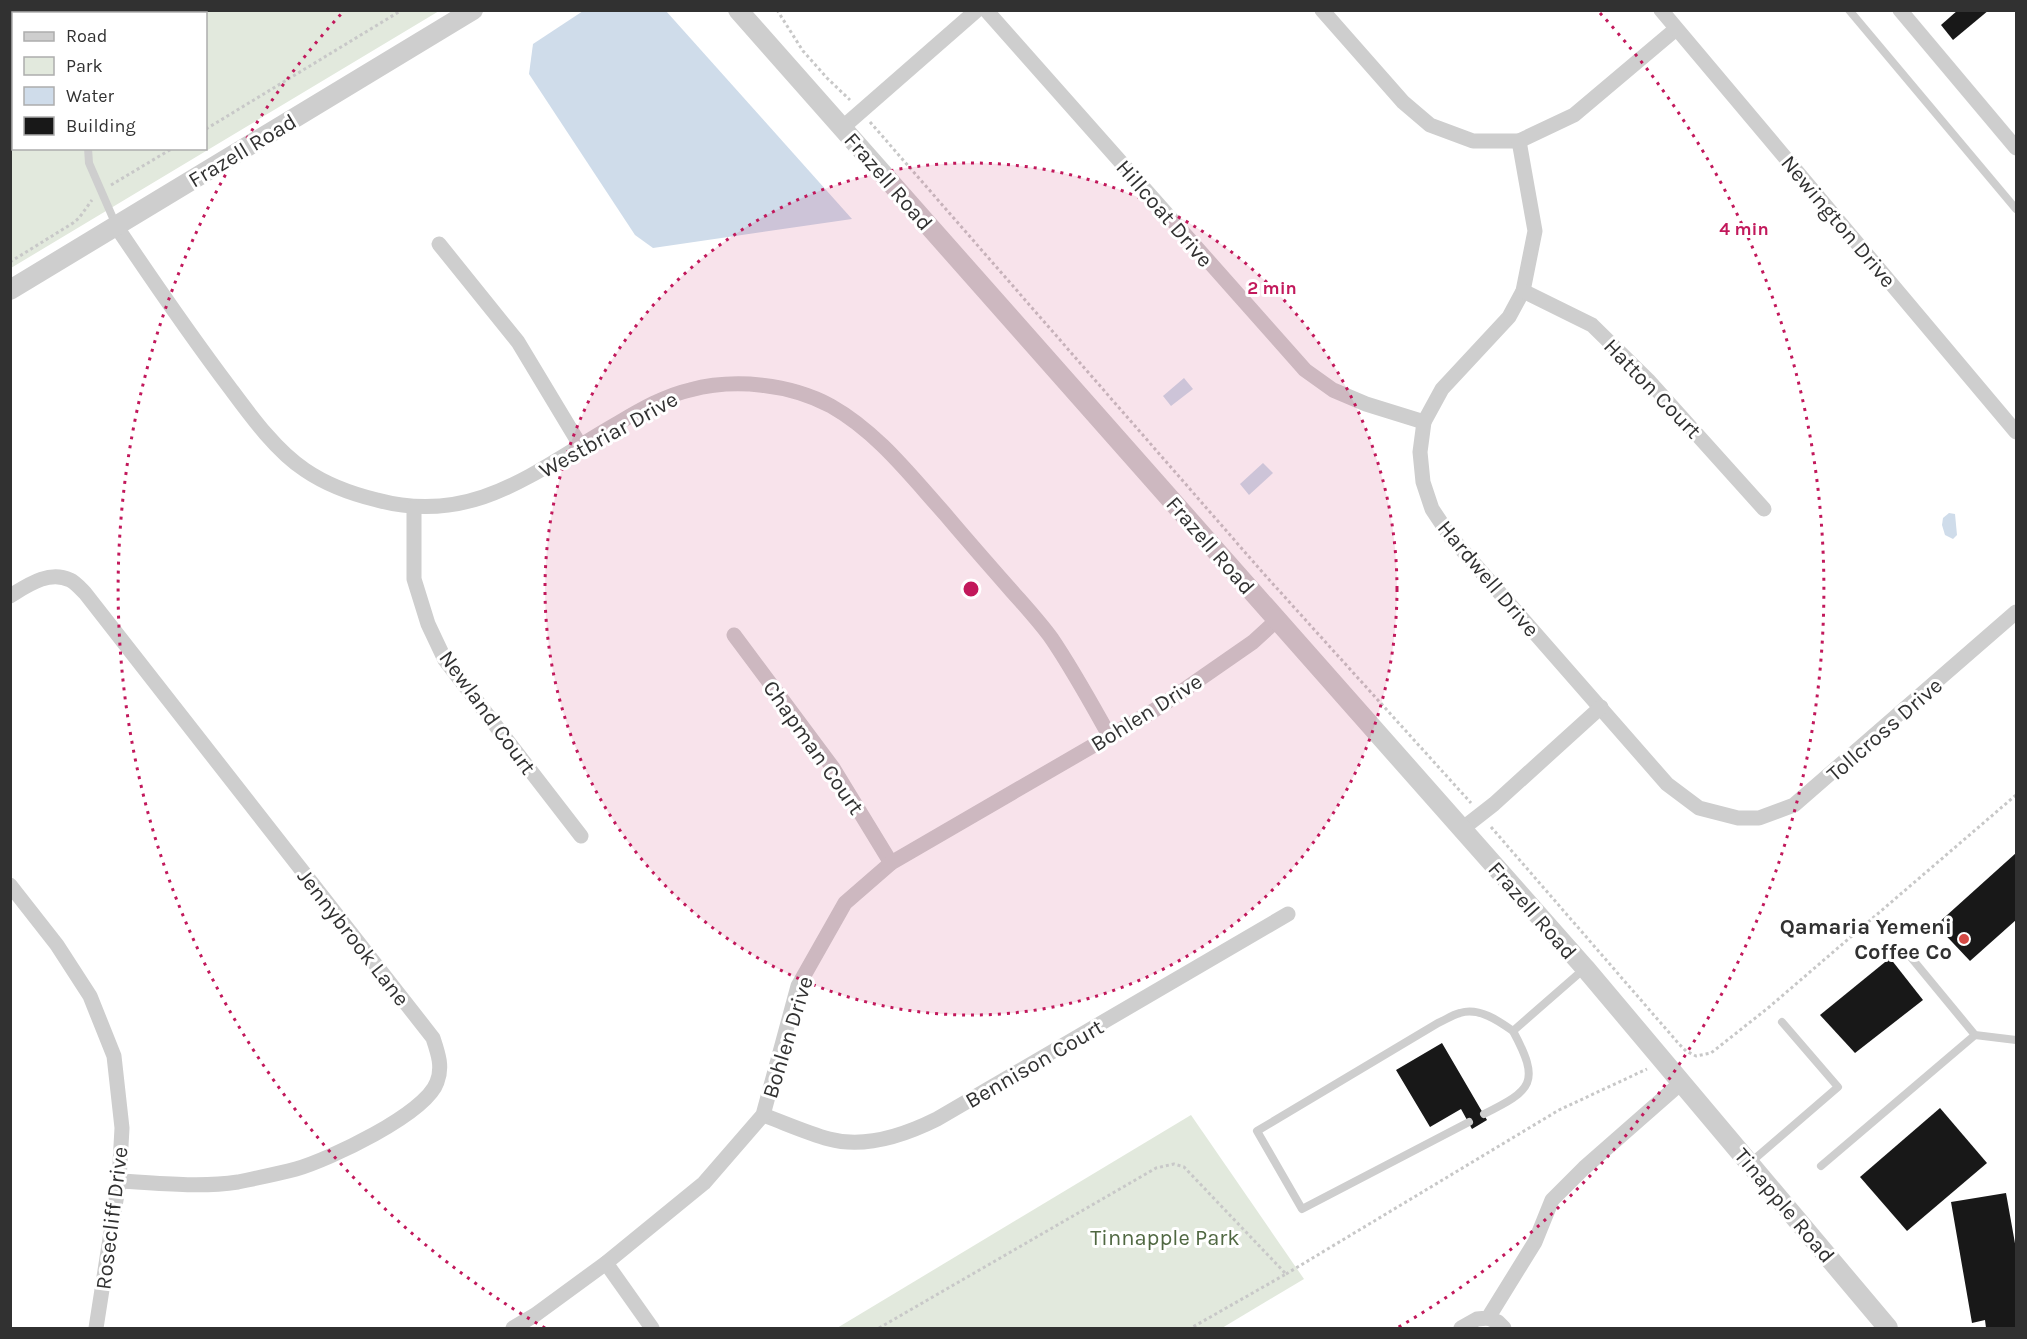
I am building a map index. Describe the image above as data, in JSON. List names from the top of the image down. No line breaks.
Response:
{"streets":{"street":["Frazell Road","Hillcoat Drive","Newington Drive","Hatton Court","Westbriar Drive","Hardwell Drive","Newland Court","Bohlen Drive","Tollcross Drive","Chapman Court","Jennybrook Lane","Bennison Court","Tinapple Road","Rosecliff Drive"]},"crossings":[["Frazell Road","Westbriar Drive"],["Frazell Road","Bohlen Drive"],["Frazell Road","Tinapple Road"],["Hillcoat Drive","Hardwell Drive"],["Hatton Court","Hardwell Drive"],["Westbriar Drive","Newland Court"],["Westbriar Drive","Bohlen Drive"],["Hardwell Drive","Tollcross Drive"],["Bohlen Drive","Chapman Court"],["Bohlen Drive","Bennison Court"],["Jennybrook Lane","Rosecliff Drive"]],"parks":["Tinnapple Park"],"places":["Qamaria Yemeni Coffee Co"],"legend":["Road","Park","Water","Building"],"rings":["4 min","2 min"]}
